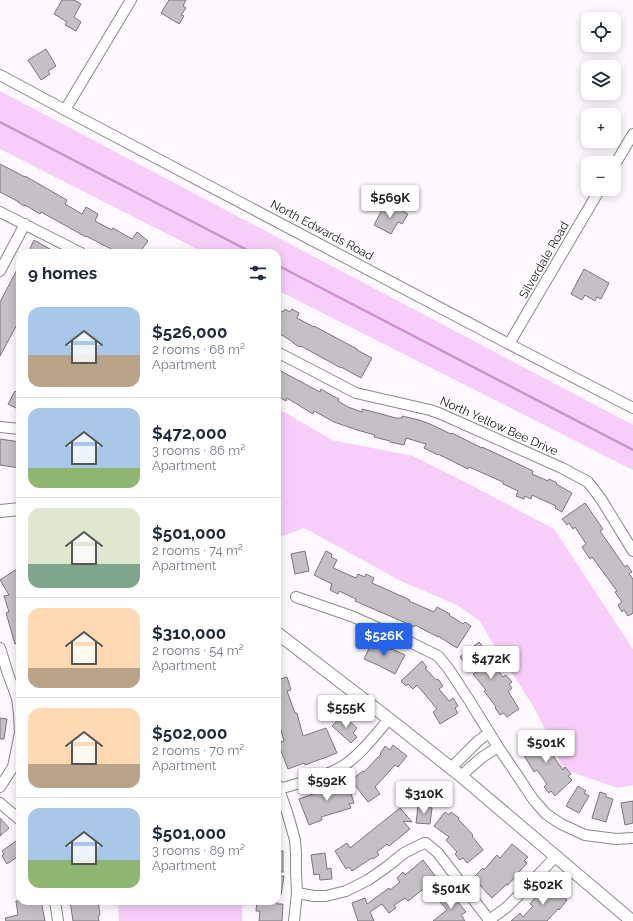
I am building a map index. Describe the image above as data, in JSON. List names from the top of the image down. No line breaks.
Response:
{"streets":{"street":["North Edwards Road","Silverdale Road","North Yellow Bee Drive"]},"crossings":[["North Edwards Road","Silverdale Road"]],"page":{"map_buttons":["+","−"],"price":["$569K","$526K","$472K","$555K","$501K","$592K","$310K","$502K","$501K"],"heading":"9 homes","list":[{"name":"$526,000","note":"2 rooms · 68 m² · Apartment"},{"name":"$472,000","note":"3 rooms · 86 m² · Apartment"},{"name":"$501,000","note":"2 rooms · 74 m² · Apartment"},{"name":"$310,000","note":"2 rooms · 54 m² · Apartment"},{"name":"$502,000","note":"2 rooms · 70 m² · Apartment"},{"name":"$501,000","note":"3 rooms · 89 m² · Apartment"}]}}
